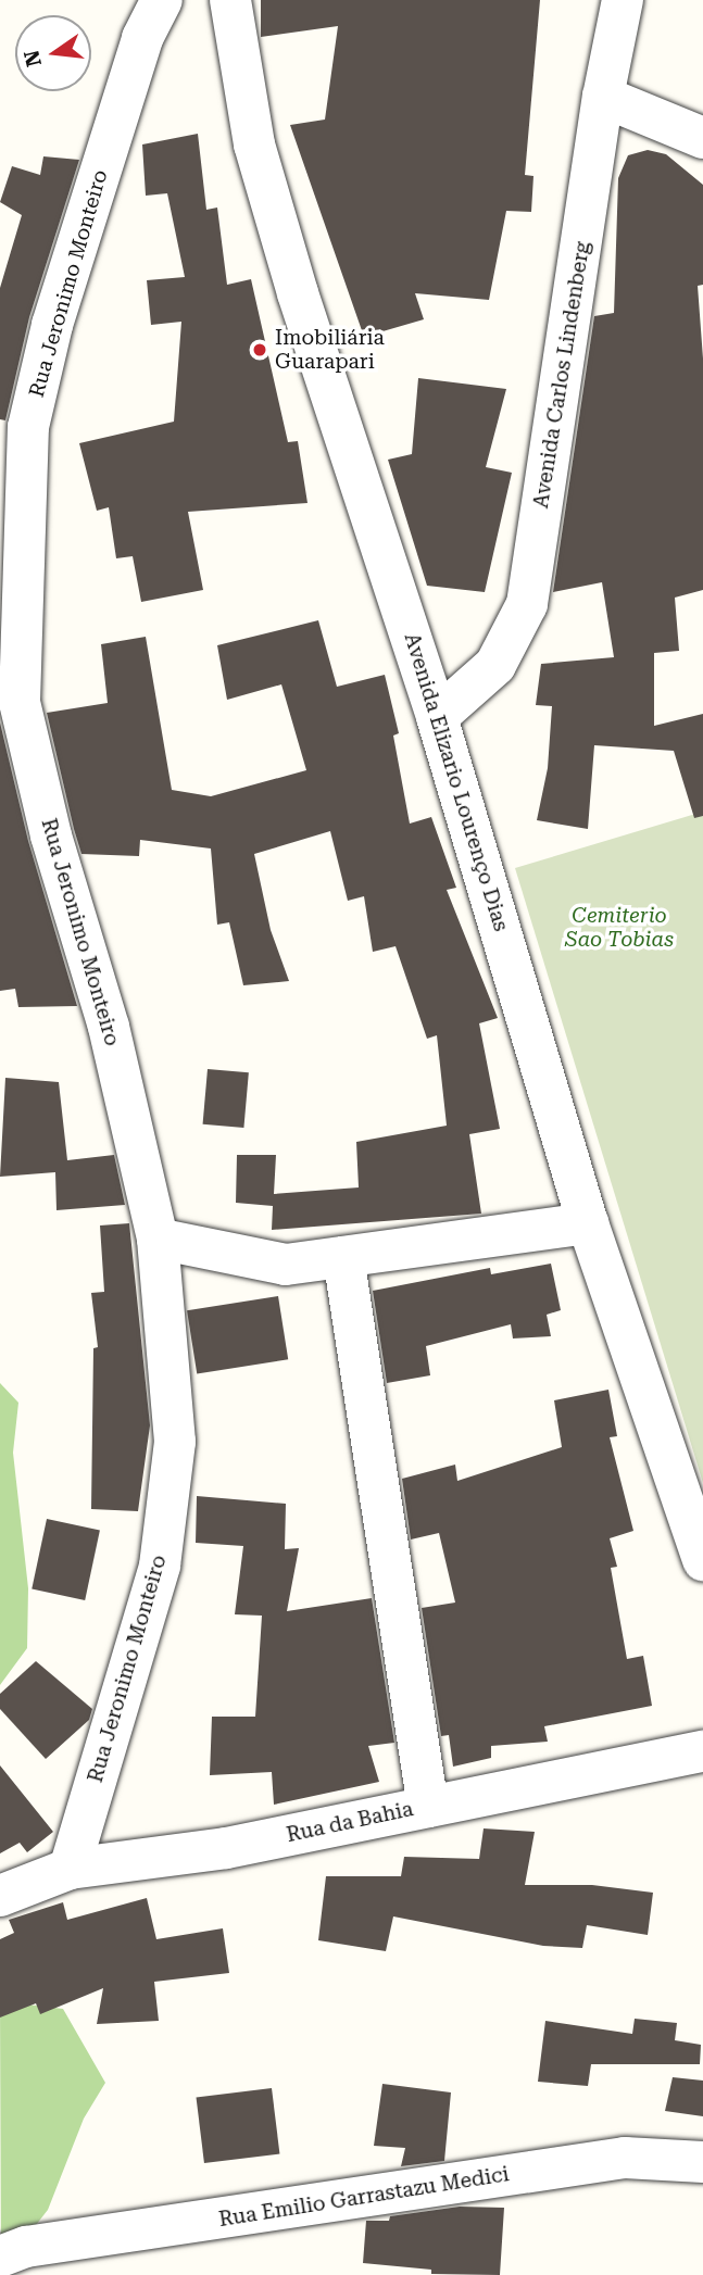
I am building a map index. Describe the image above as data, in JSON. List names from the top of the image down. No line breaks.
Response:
{"streets":{"street":["Rua Jeronimo Monteiro","Avenida Carlos Lindenberg","Avenida Elizario Lourenço Dias","Rua da Bahia","Rua Emilio Garrastazu Medici"]},"crossings":[["Rua Jeronimo Monteiro","Rua da Bahia"],["Avenida Carlos Lindenberg","Avenida Elizario Lourenço Dias"]],"parks":["Cemiterio Sao Tobias"],"places":["Imobiliária Guarapari"],"north":"left"}
